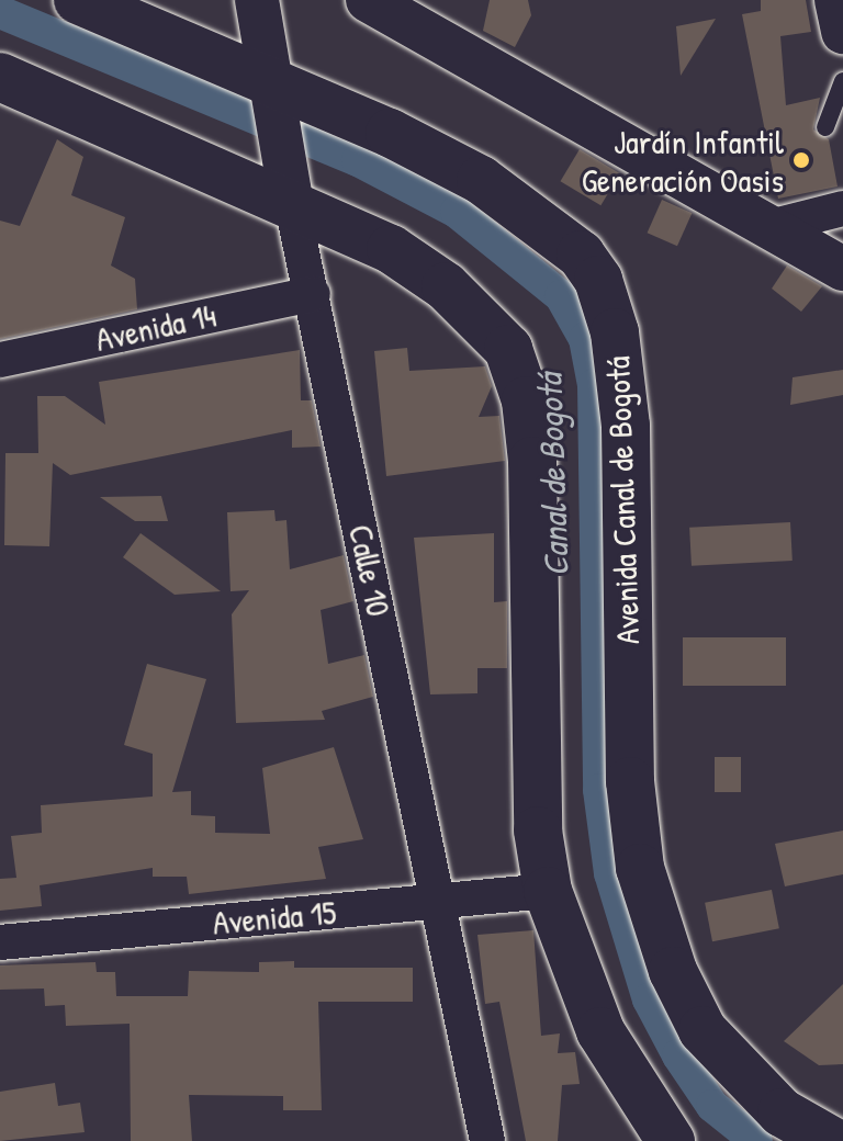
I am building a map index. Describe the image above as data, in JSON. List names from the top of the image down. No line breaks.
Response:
{"streets":{"main road":["Avenida Canal de Bogotá"],"street":["Avenida 14","Calle 10","Avenida 15"]},"crossings":[["Avenida 14","Calle 10"],["Avenida Canal de Bogotá","Calle 10"],["Calle 10","Avenida 15"]],"water":["Canal de Bogotá"],"places":["Jardín Infantil Generación Oasis"]}
